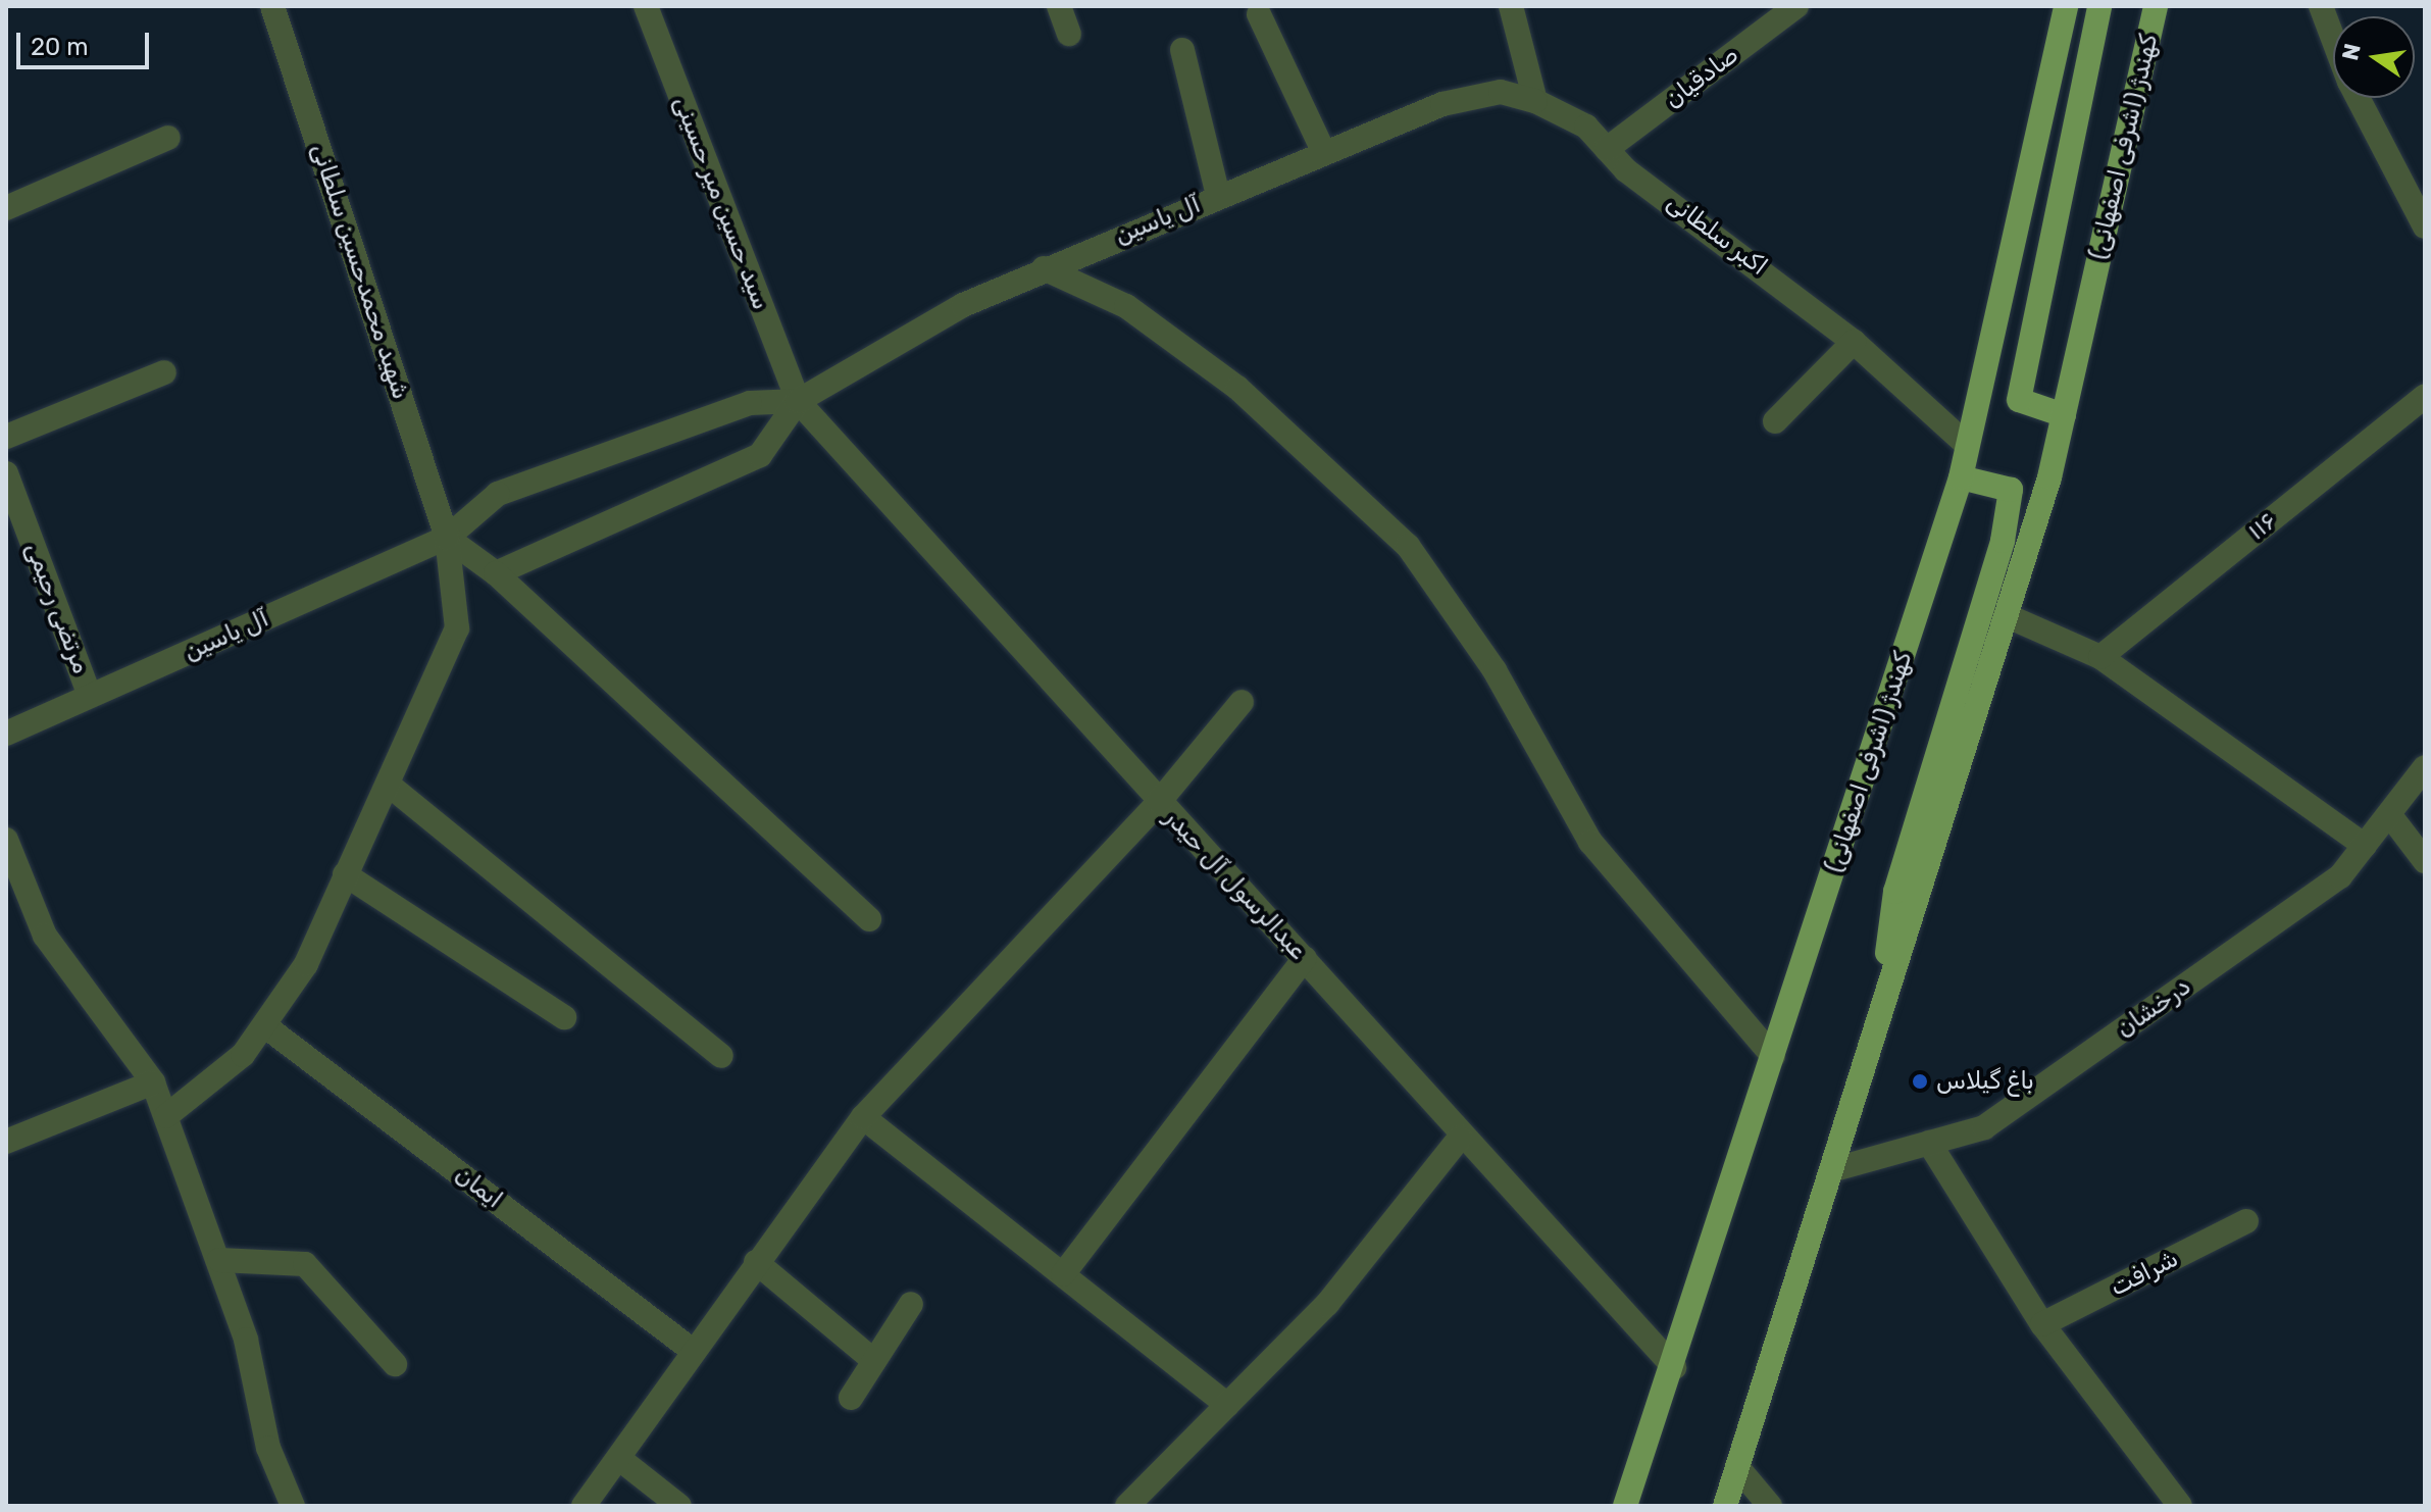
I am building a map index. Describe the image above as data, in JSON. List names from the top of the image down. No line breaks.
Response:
{"streets":{"main road":["کهندژ (اشرفی اصفهانی)"],"street":["صادقیان","سید حسین میر حسینی","آل یاسین","اکبر سلطانی","شهید محمدحسین سلطانی","۱۱۶","مرتضی رحیمی","عبدالرسول آل حیدر","درخشان","ایمان","شرافت"]},"crossings":[["صادقیان","اکبر سلطانی"],["کهندژ (اشرفی اصفهانی)","اکبر سلطانی"],["کهندژ (اشرفی اصفهانی)","عبدالرسول آل حیدر"],["کهندژ (اشرفی اصفهانی)","درخشان"],["سید حسین میر حسینی","آل یاسین"],["سید حسین میر حسینی","عبدالرسول آل حیدر"],["آل یاسین","اکبر سلطانی"],["آل یاسین","شهید محمدحسین سلطانی"],["آل یاسین","مرتضی رحیمی"],["آل یاسین","عبدالرسول آل حیدر"],["شهید محمدحسین سلطانی","ایمان"]],"places":["باغ گیلاس"],"scale_bar":"20 m","north":"left"}
